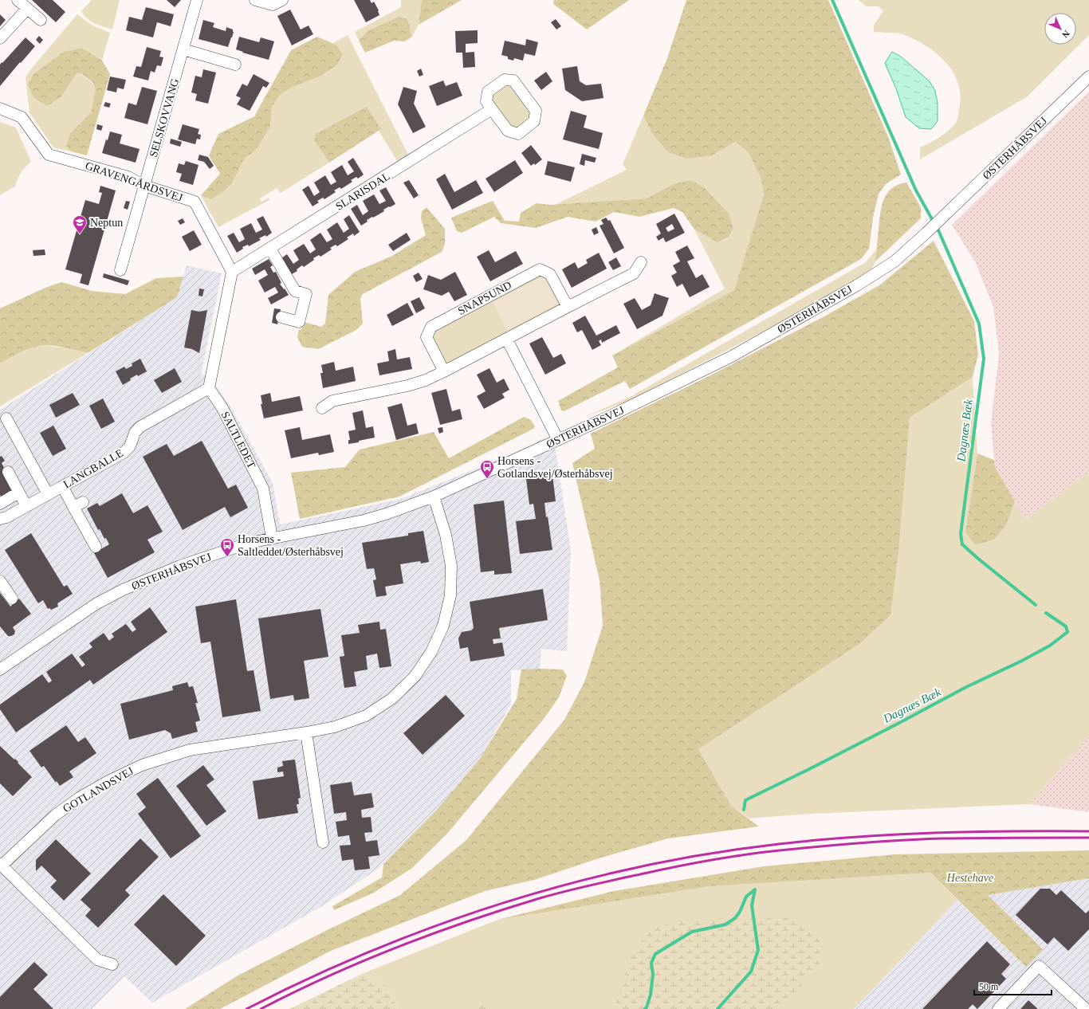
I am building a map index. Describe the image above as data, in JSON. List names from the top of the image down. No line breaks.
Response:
{"streets":{"street":["SELSKOVVANG","ØSTERHÅBSVEJ","GRAVENGÅRDSVEJ","SLARISDAL","SNAPSUND","SALTLEDET","LANGBALLE","GOTLANDSVEJ"]},"crossings":[["SELSKOVVANG","GRAVENGÅRDSVEJ"],["ØSTERHÅBSVEJ","SALTLEDET"],["ØSTERHÅBSVEJ","GOTLANDSVEJ"],["GRAVENGÅRDSVEJ","SLARISDAL"],["SALTLEDET","LANGBALLE"]],"water":["Dagnæs Bæk"],"parks":["Hestehave"],"places":{"school or university":["Neptun"],"bus stop":["Horsens - Gotlandsvej/Østerhåbsvej","Horsens - Saltleddet/Østerhåbsvej"]},"scale_bar":"50 m","north":"bottom right"}
